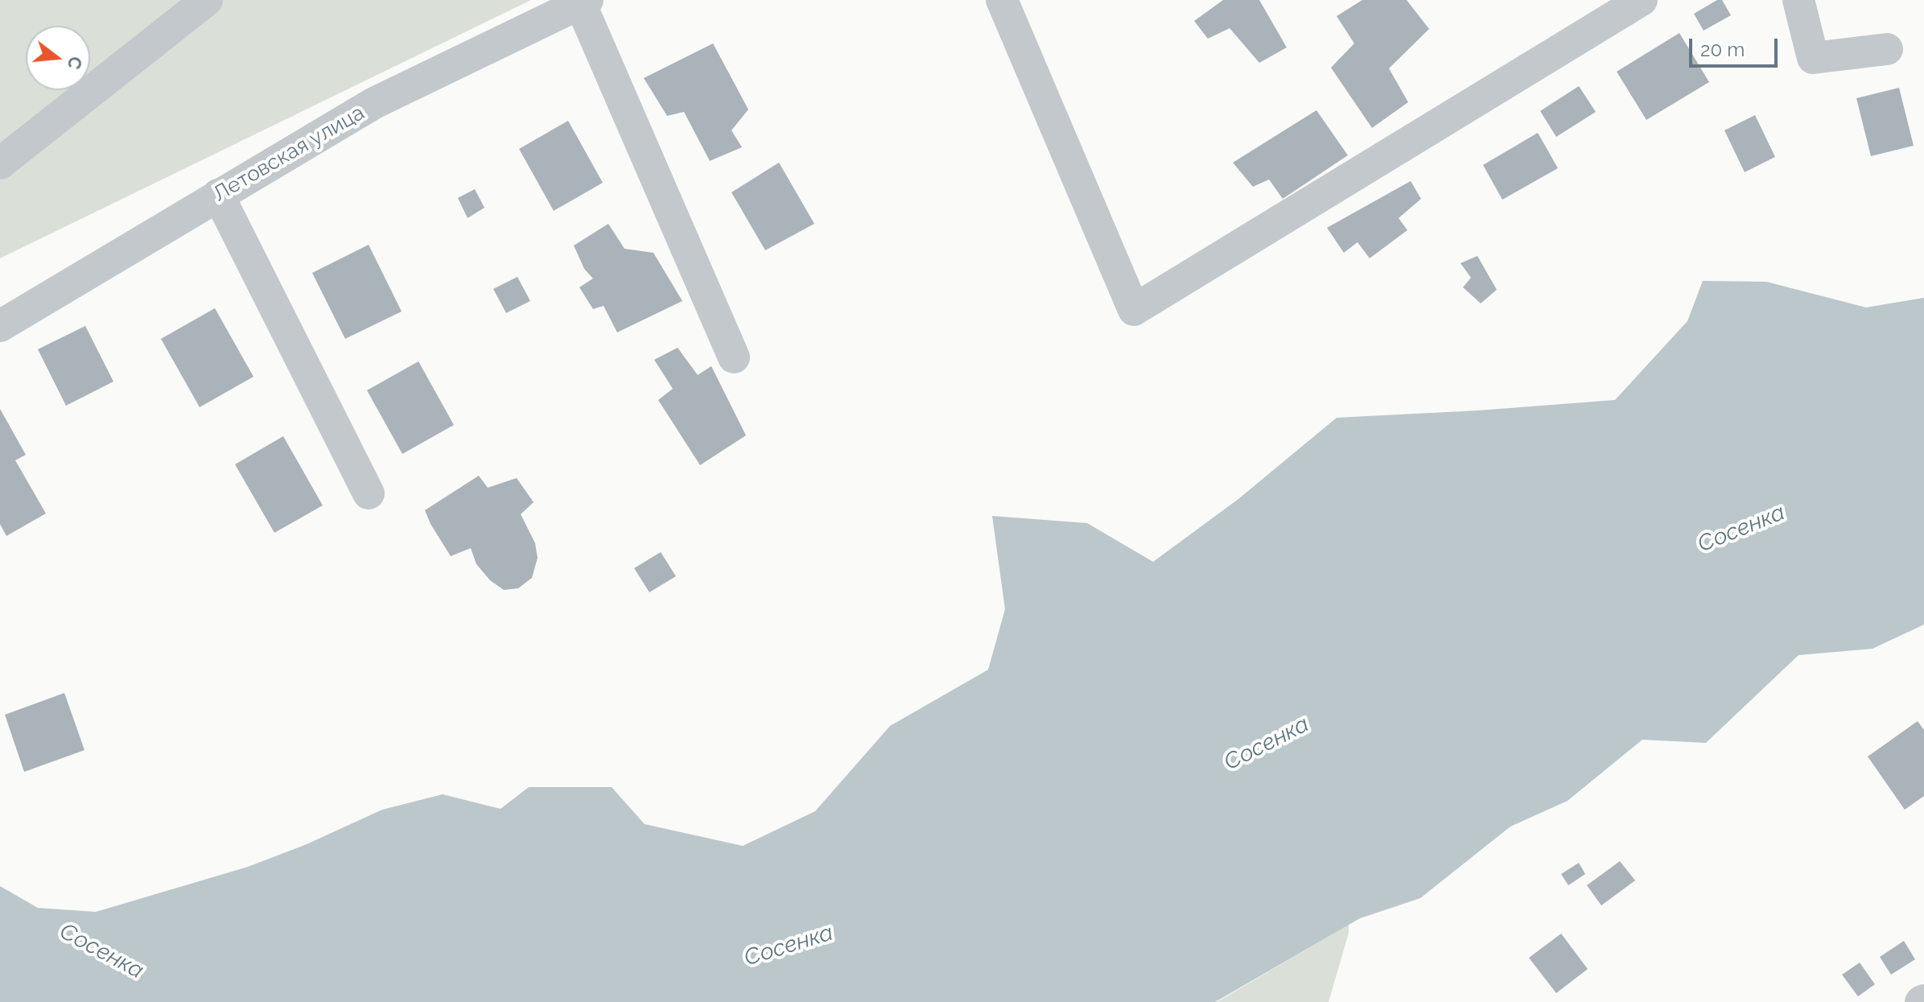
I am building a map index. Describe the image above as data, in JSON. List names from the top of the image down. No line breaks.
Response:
{"streets":{"street":["Летовская улица"]},"water":["Сосенка"],"scale_bar":"20 m","north":"right"}
